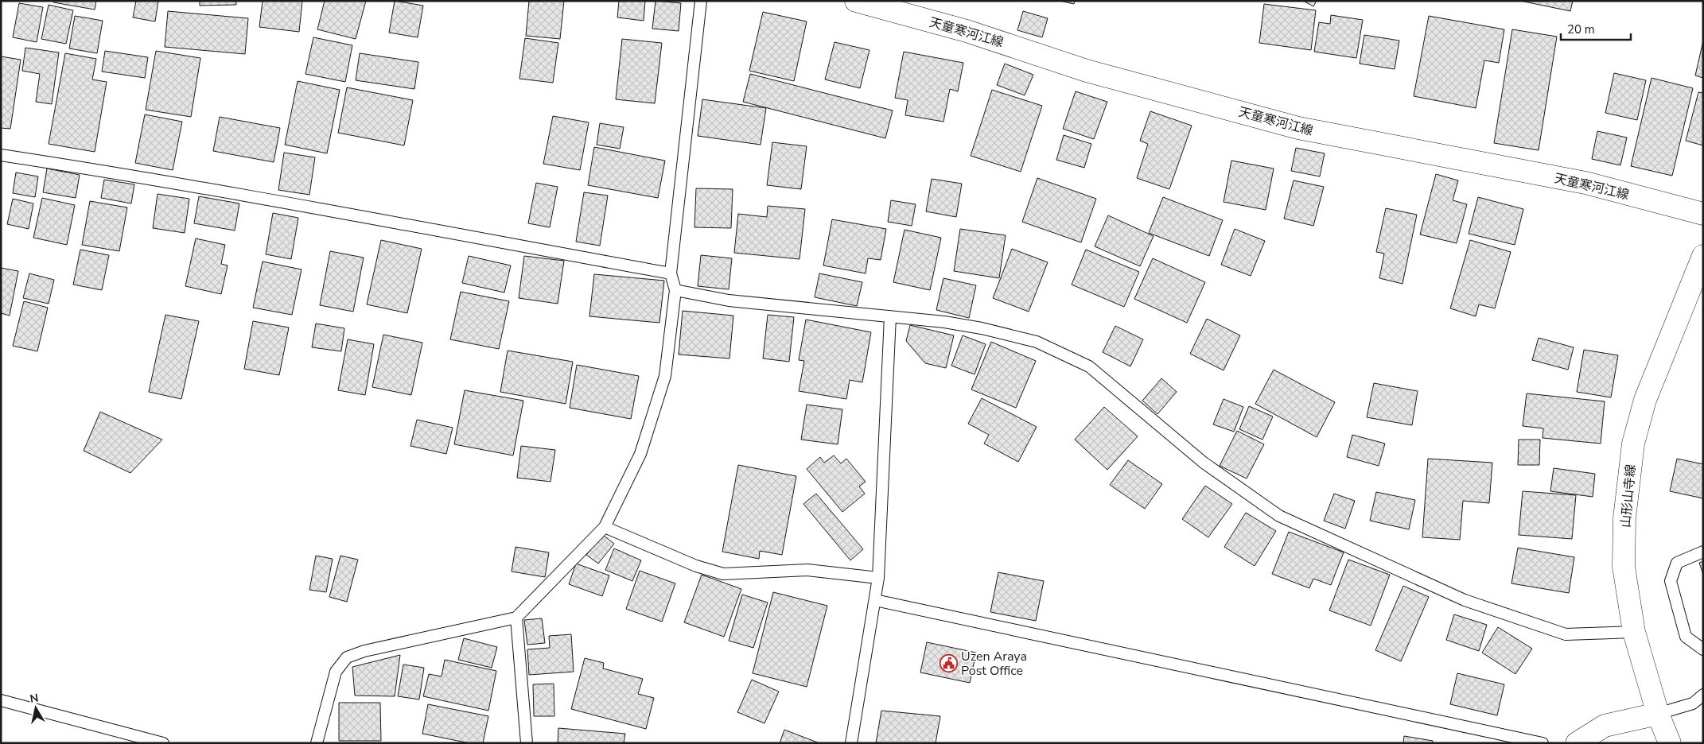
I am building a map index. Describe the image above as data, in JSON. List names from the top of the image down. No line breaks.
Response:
{"streets":{"main road":["天童寒河江線","山形山寺線"]},"places":{"public building":["Uzen Araya Post Office"]},"scale_bar":"20 m","north":"top"}
